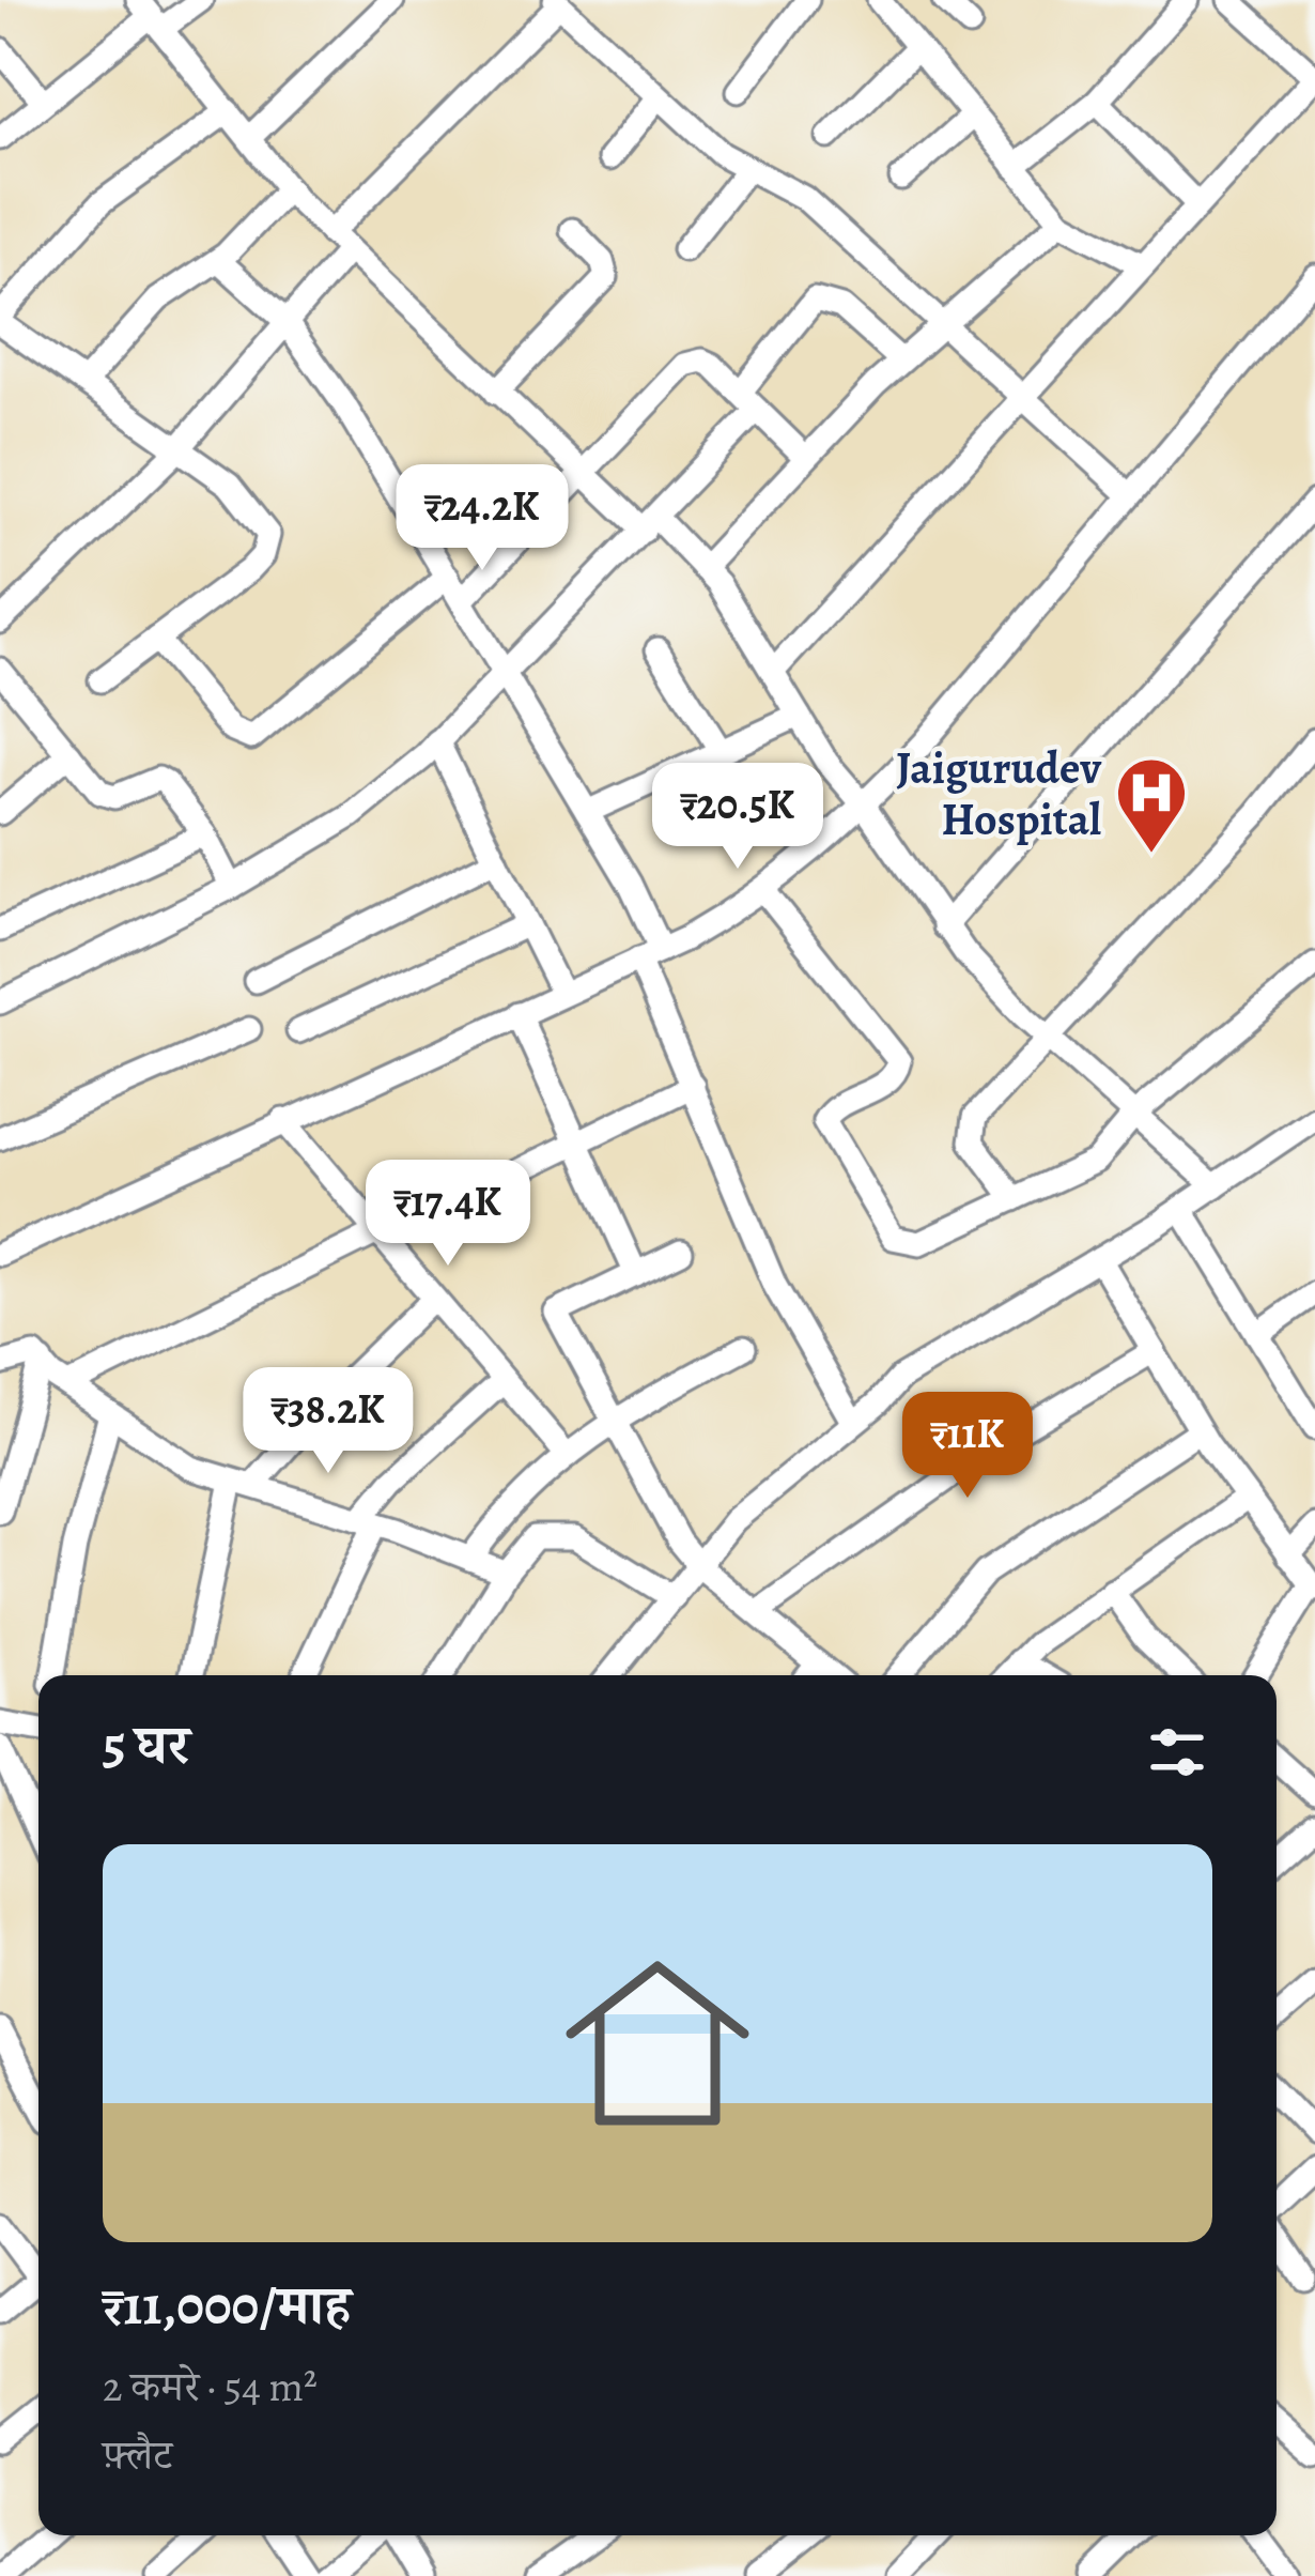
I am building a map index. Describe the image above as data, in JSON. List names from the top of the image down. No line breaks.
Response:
{"places":{"hospital":["Jaigurudev Hospital"]},"page":{"price":["₹24.2K","₹20.5K","₹17.4K","₹38.2K","₹11K"],"heading":"5 घर","list":[{"name":"₹11,000/माह","note":"2 कमरे · 54 m² · फ़्लैट"}]}}
